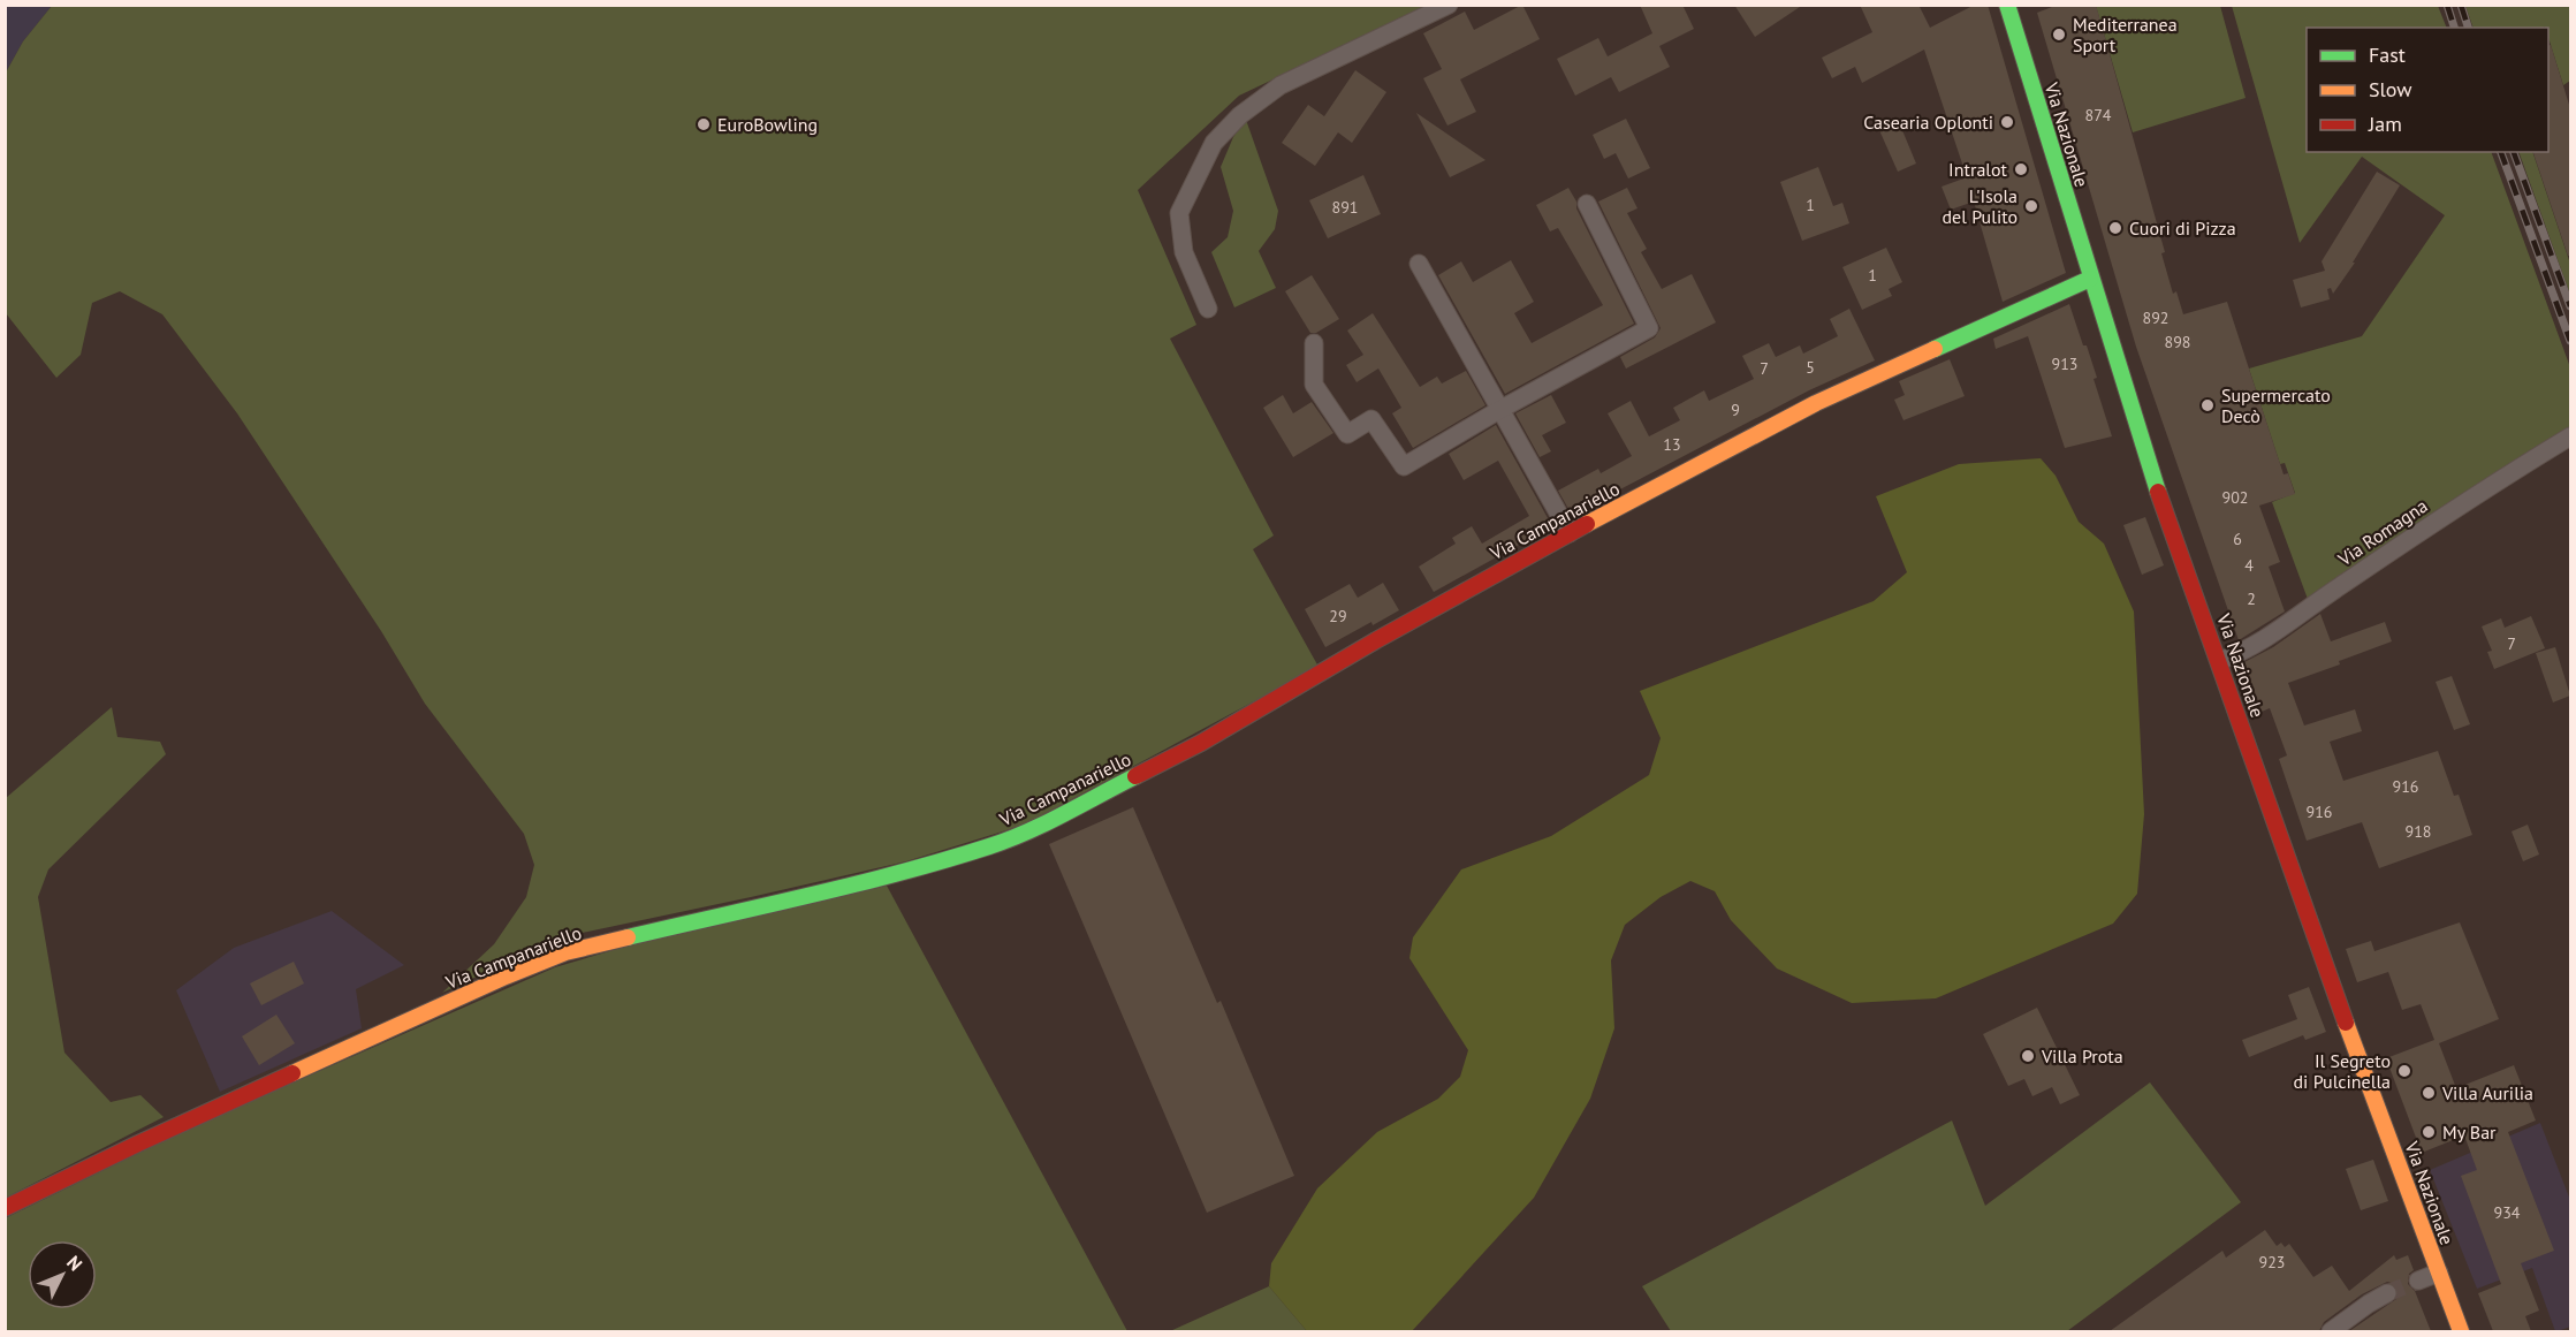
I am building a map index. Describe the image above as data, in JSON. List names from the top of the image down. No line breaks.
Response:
{"streets":{"street":["Via Nazionale","Via Campanariello","Via Romagna"]},"crossings":[["Via Nazionale","Via Campanariello"],["Via Nazionale","Via Romagna"]],"places":["Mediterranea Sport","Casearia Oplonti","EuroBowling","Intralot","L'Isola del Pulito","Cuori di Pizza","Supermercato Decò","Villa Prota","Il Segreto di Pulcinella","Villa Aurilia","My Bar"],"house_numbers":["874","1","891","1","892","898","913","5","7","9","13","902","6","4","2","29","7","916","916","918","934","923"],"legend":["Fast","Slow","Jam"],"north":"top right"}
